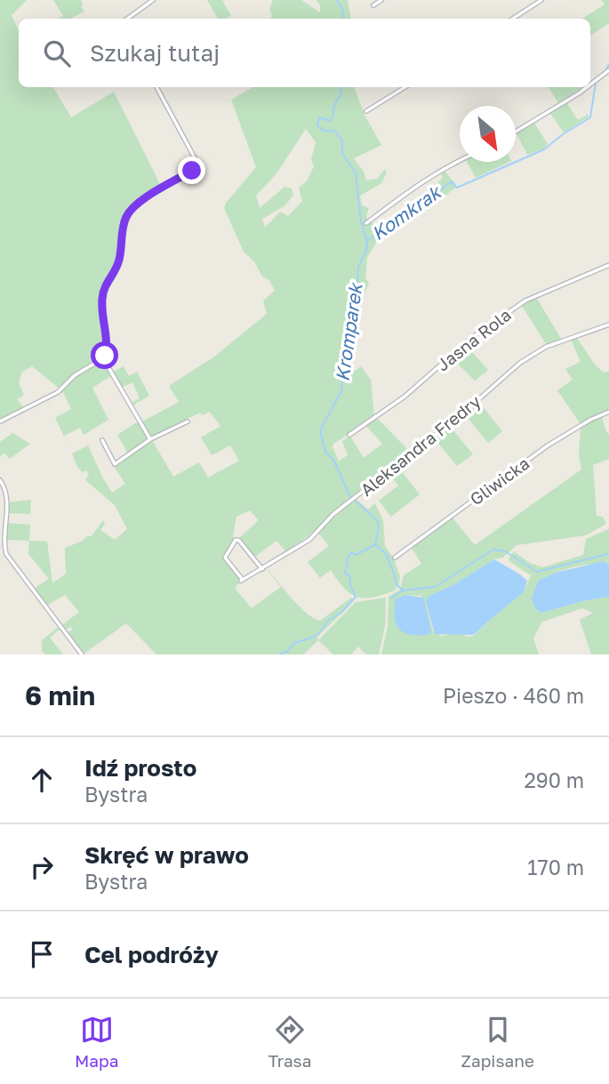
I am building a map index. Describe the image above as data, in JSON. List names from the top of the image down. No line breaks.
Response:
{"streets":{"street":["Jasna Rola","Aleksandra Fredry","Gliwicka"]},"water":["Komkrak","Kromparek"],"north":"bottom right","page":{"search":"Szukaj tutaj","heading":["6 min","Pieszo · 460 m"],"list":[["Idź prosto","Bystra","290 m"],["Skręć w prawo","Bystra","170 m"],"Cel podróży"],"nav":["Mapa","Trasa","Zapisane"]}}
